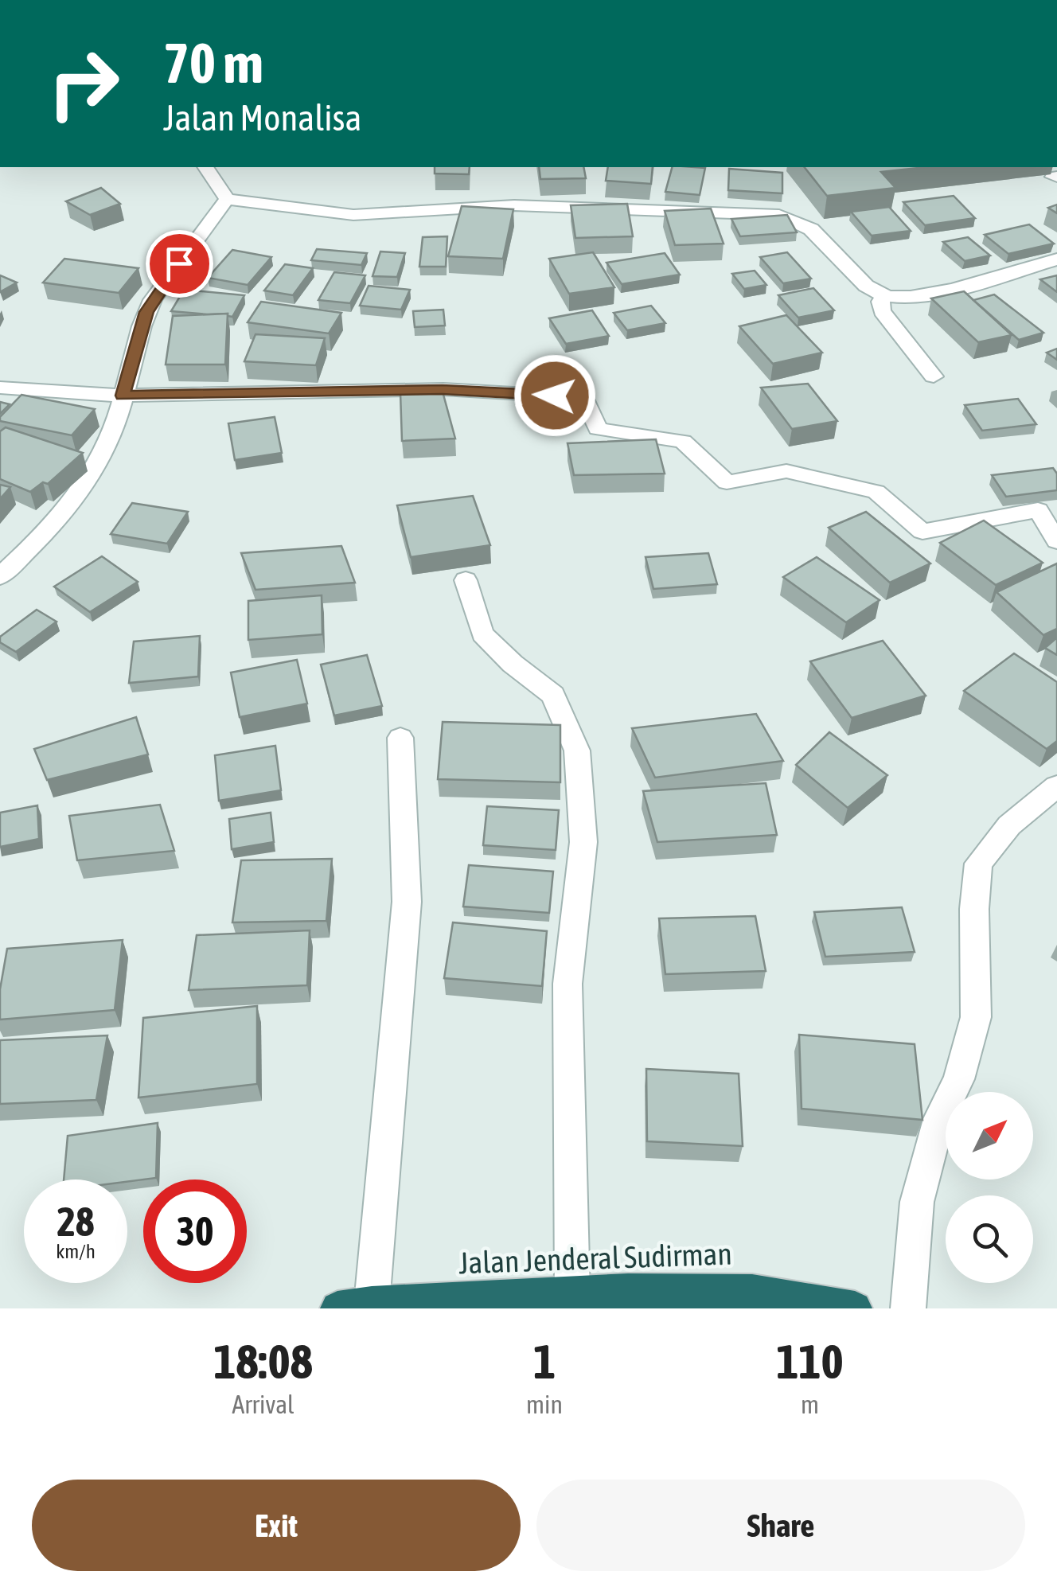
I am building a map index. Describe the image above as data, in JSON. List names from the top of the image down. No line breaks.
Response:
{"streets":{"highway":["Jalan Jenderal Sudirman"]},"north":"top right","page":{"turn":["70 m","Jalan Monalisa"],"speed":"28 km/h","limit":"30","eta":["18:08","Arrival","1","min","110","m"],"buttons":["Exit","Share"]}}
